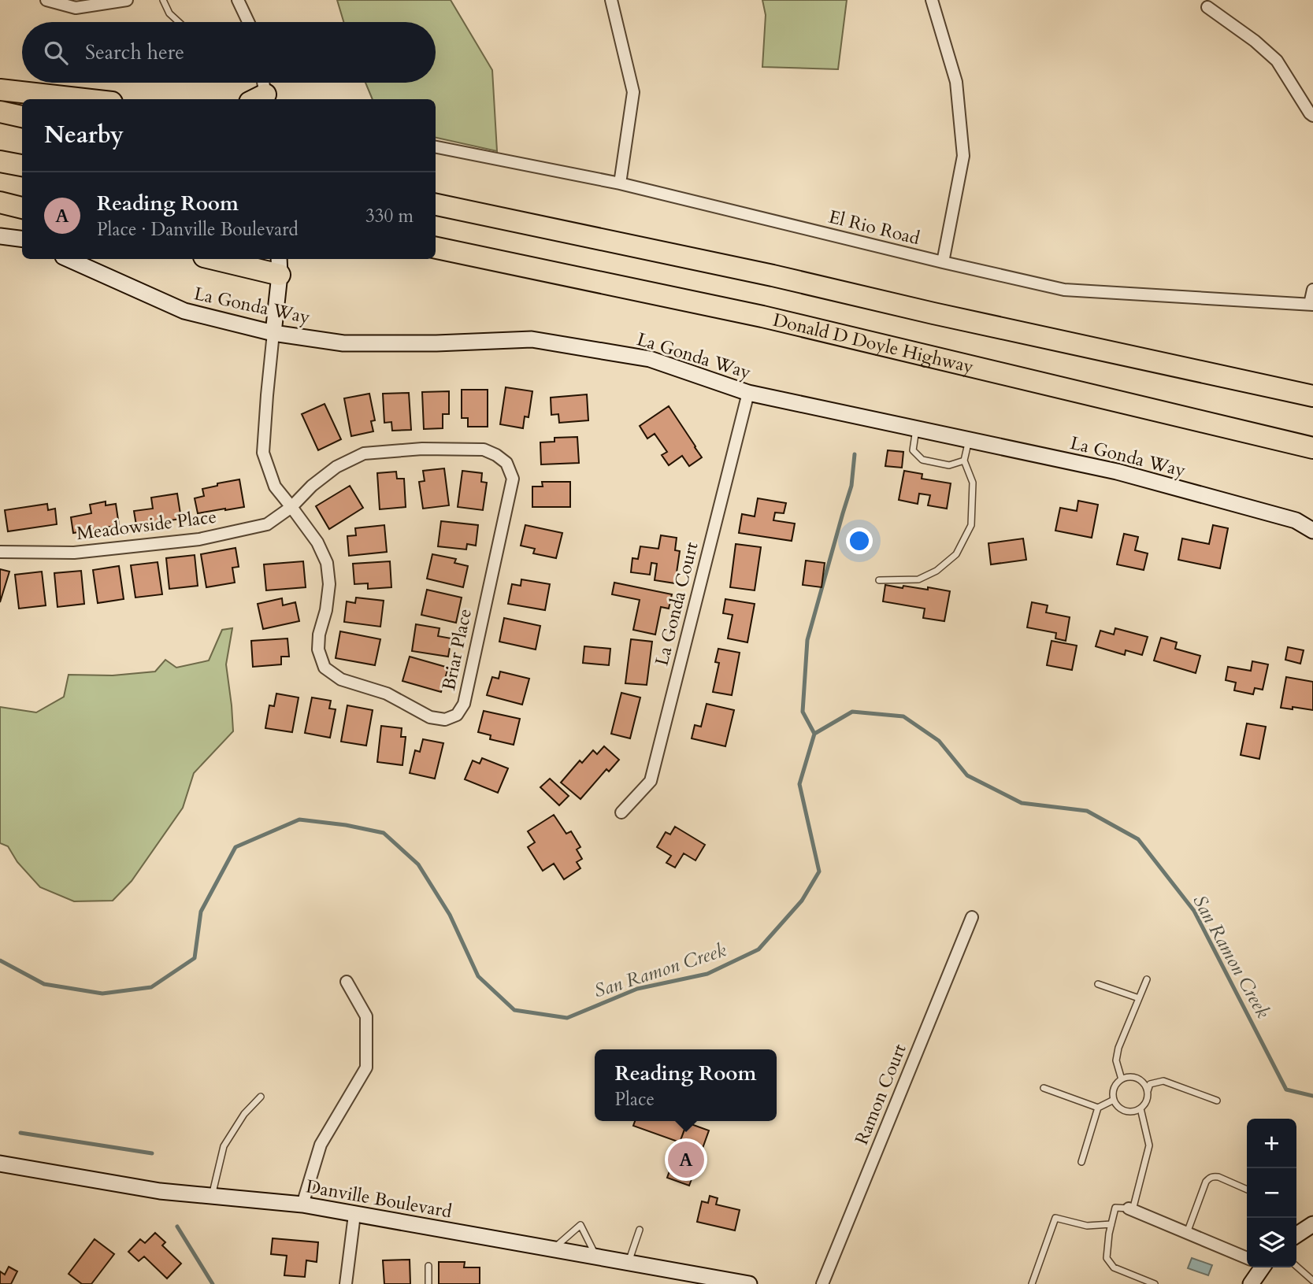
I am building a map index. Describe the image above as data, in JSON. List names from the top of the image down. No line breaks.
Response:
{"streets":{"highway":["Donald D Doyle Highway"],"street":["El Rio Road","La Gonda Way","Meadowside Place","La Gonda Court","Briar Place","Ramon Court","Danville Boulevard"]},"crossings":[["La Gonda Way","La Gonda Court"],["Meadowside Place","Briar Place"]],"water":["San Ramon Creek"],"page":{"search":"Search here","heading":"Nearby","list":[{"mark":"A","name":"Reading Room","note":"Place · Danville Boulevard","value":"330 m"}],"popup":["Reading Room","Place"],"map_buttons":["+","−"],"pins":"A"}}
